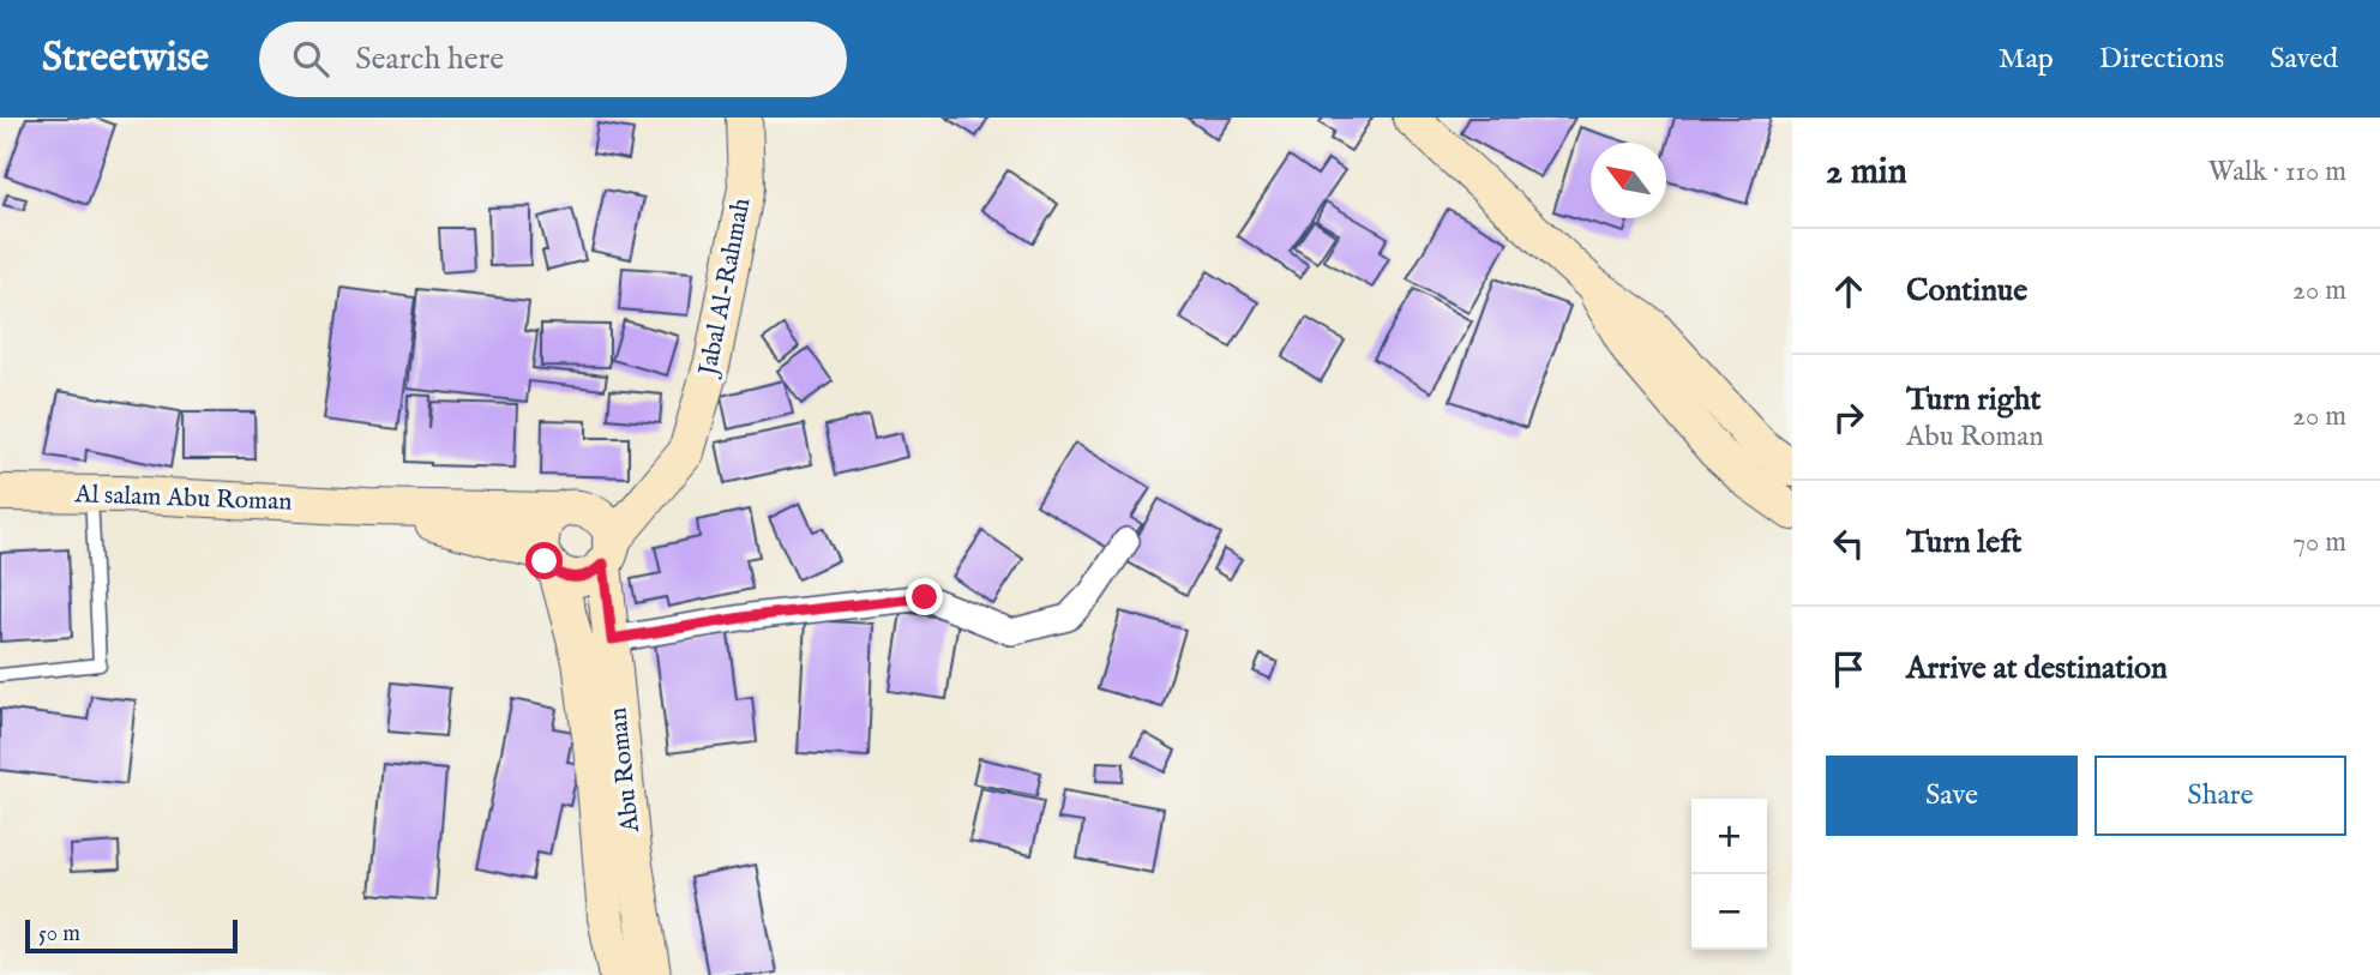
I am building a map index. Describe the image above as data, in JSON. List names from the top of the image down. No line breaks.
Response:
{"streets":{"main road":["Jabal Al-Rahmah","Al salam Abu Roman","Abu Roman"]},"scale_bar":"50 m","north":"top left","page":{"header":"Streetwise","search":"Search here","nav":["Map","Directions","Saved"],"heading":["2 min","Walk · 110 m"],"list":[["Continue","20 m"],["Turn right","Abu Roman","20 m"],["Turn left","70 m"],"Arrive at destination"],"buttons":["Save","Share"],"map_buttons":["+","−"],"scale":"50 m"}}
